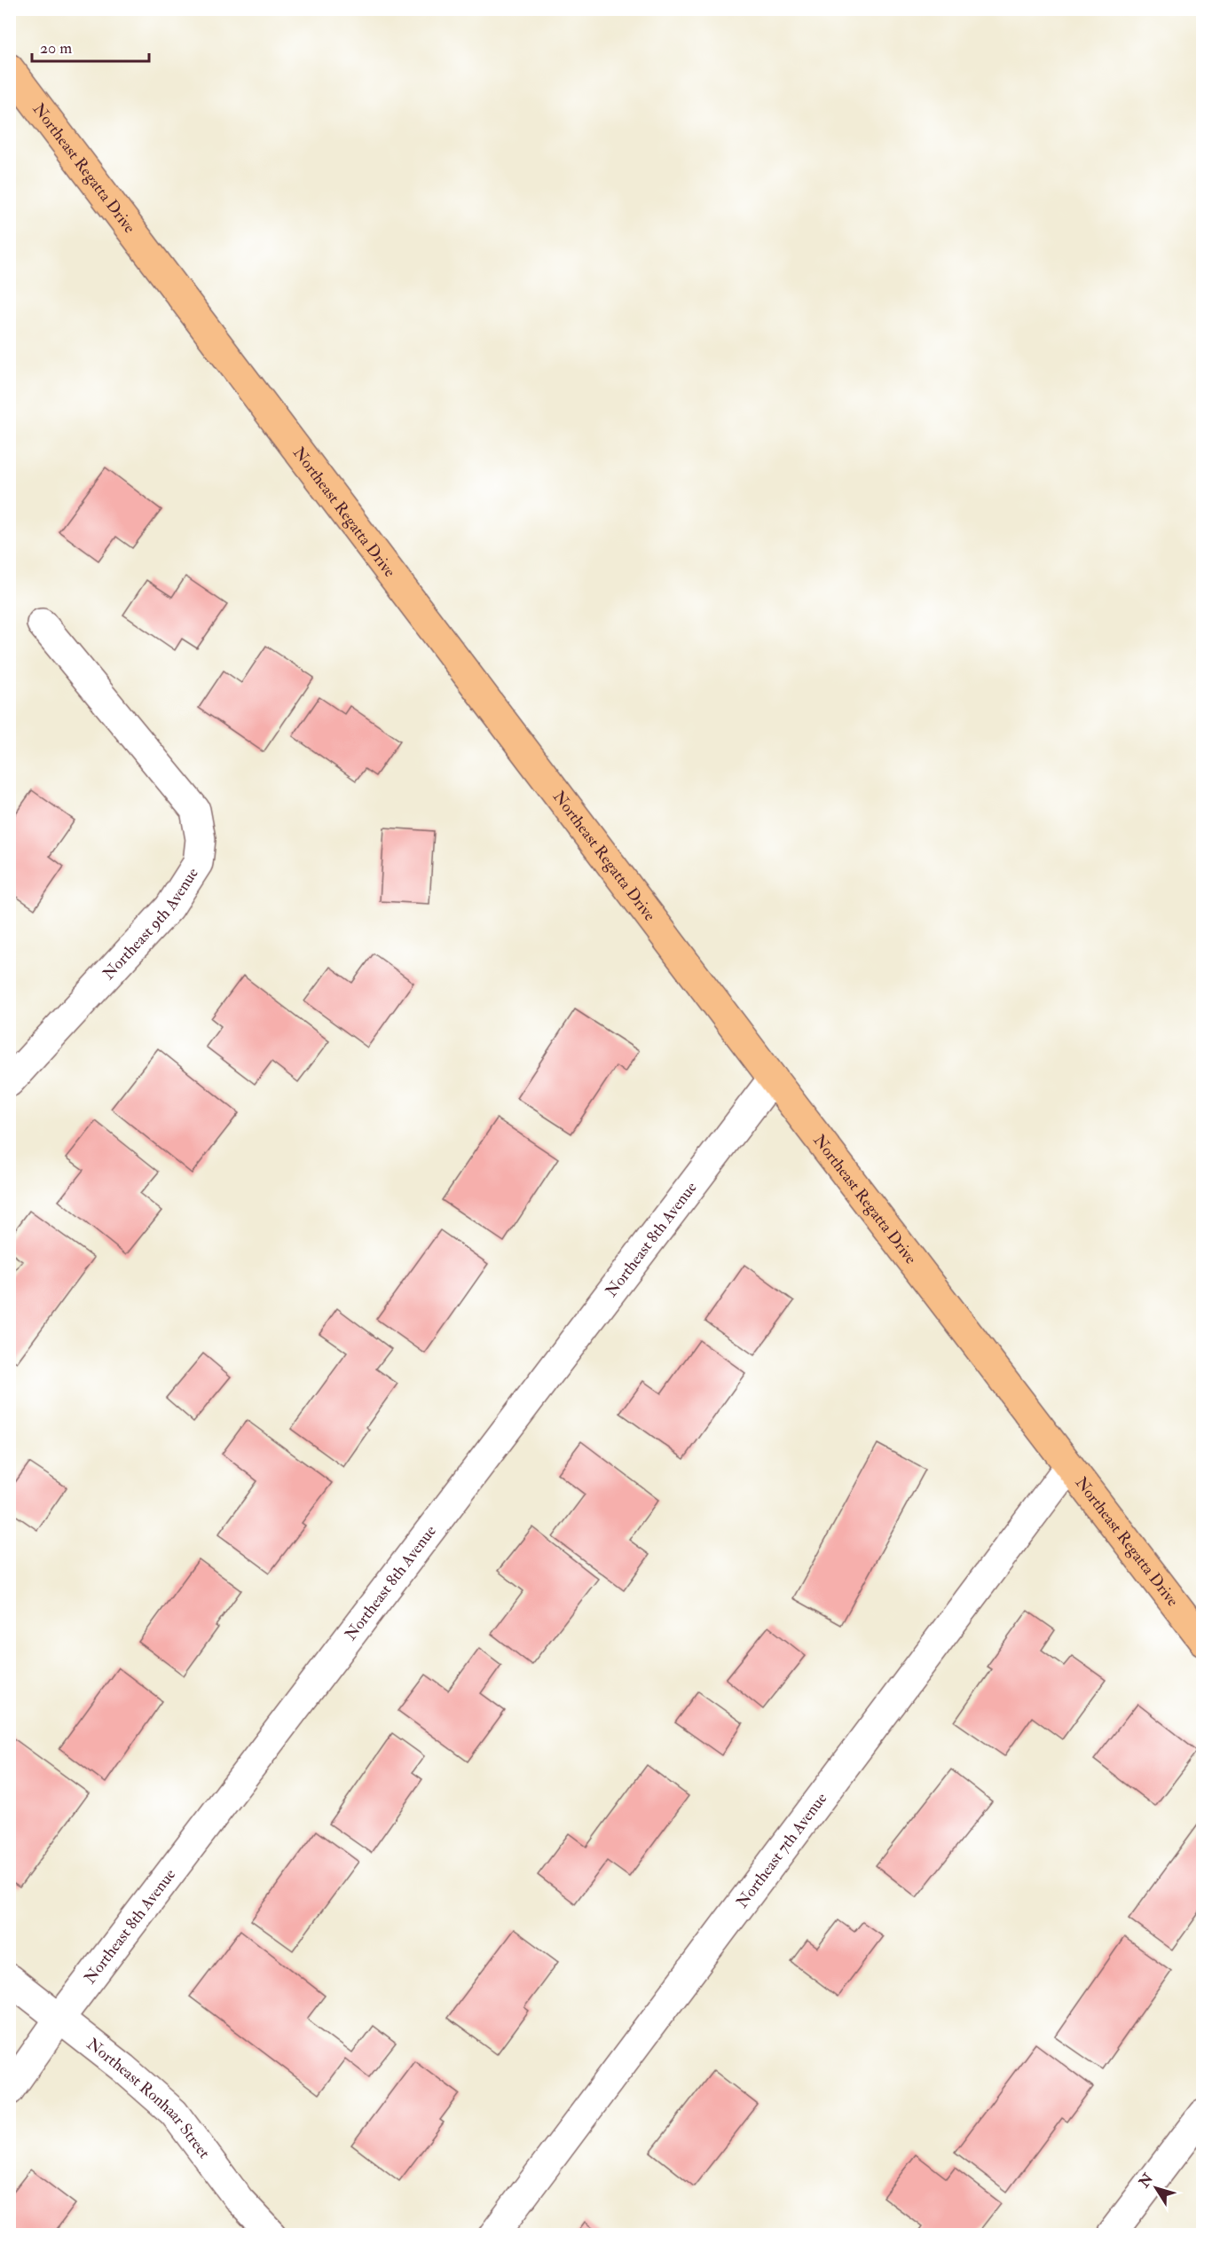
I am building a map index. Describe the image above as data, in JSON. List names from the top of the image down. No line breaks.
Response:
{"streets":{"main road":["Northeast Regatta Drive"],"street":["Northeast 9th Avenue","Northeast 8th Avenue","Northeast 7th Avenue","Northeast Ronhaar Street"]},"crossings":[["Northeast Regatta Drive","Northeast 8th Avenue"],["Northeast Regatta Drive","Northeast 7th Avenue"],["Northeast 8th Avenue","Northeast Ronhaar Street"]],"scale_bar":"20 m","north":"top left"}
